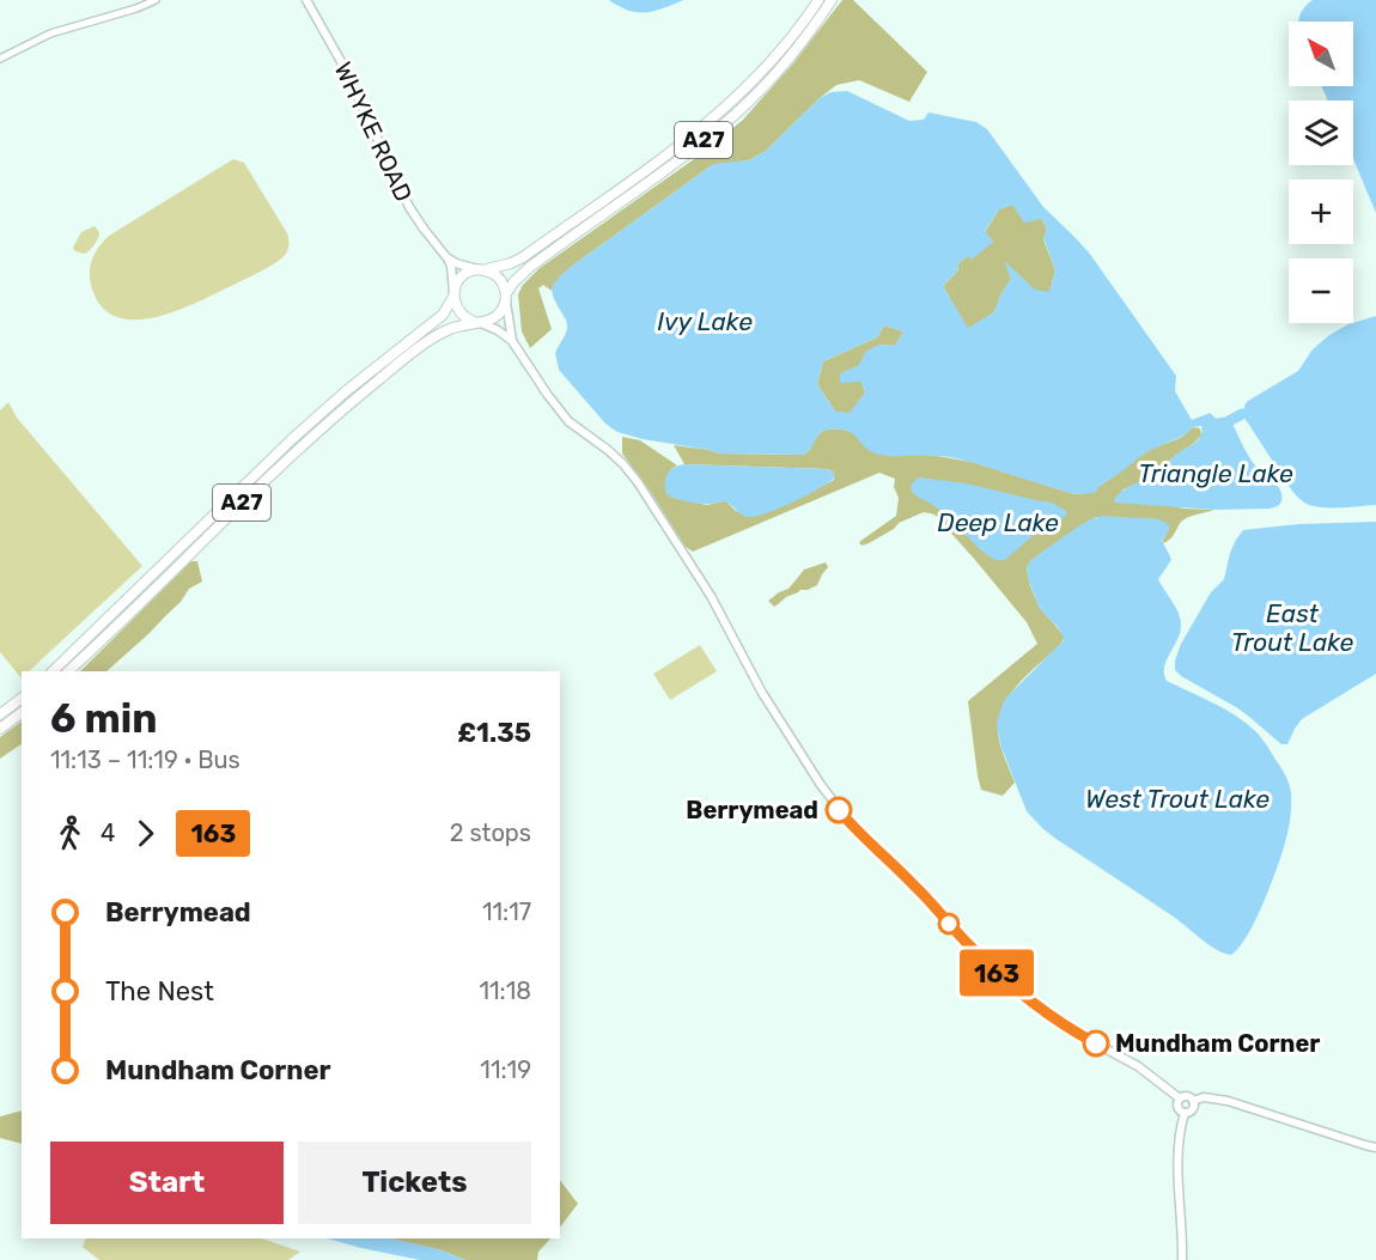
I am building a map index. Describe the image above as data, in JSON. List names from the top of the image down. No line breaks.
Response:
{"streets":{"highway":["A27"],"main road":["WHYKE ROAD"]},"crossings":[["WHYKE ROAD","A27"]],"water":["Ivy Lake","Triangle Lake","Deep Lake","East Trout Lake","West Trout Lake"],"places":["Berrymead","Mundham Corner"],"lines":["bus line 163"],"north":"top left","page":{"on_map":"163","map_buttons":["+","−"],"heading":["6 min","11:13 – 11:19 · Bus","£1.35"],"legs":["4","163","2 stops"],"list":[{"name":"Berrymead","value":"11:17"},{"name":"The Nest","value":"11:18"},{"name":"Mundham Corner","value":"11:19"}],"buttons":["Start","Tickets"]}}
